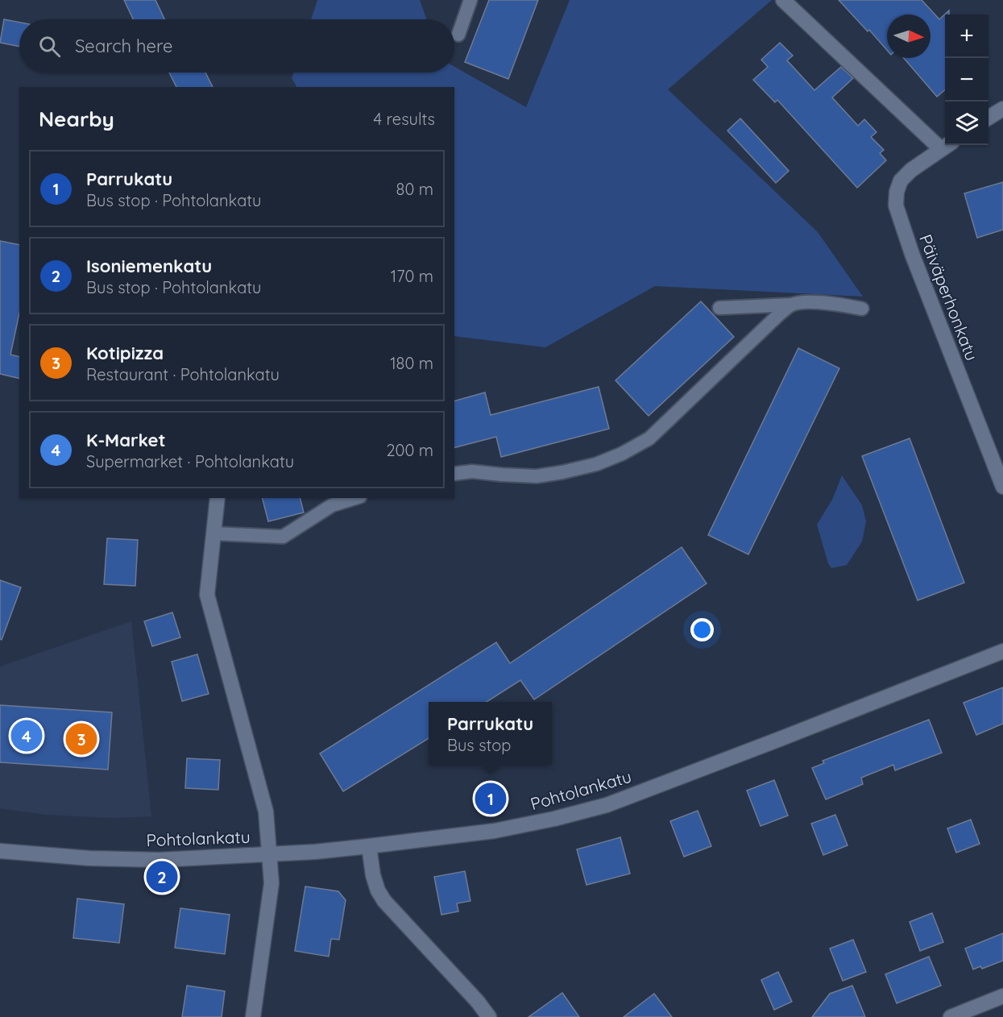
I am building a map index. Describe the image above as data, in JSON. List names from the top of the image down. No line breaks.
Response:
{"streets":{"street":["Päiväperhonkatu","Pohtolankatu"]},"north":"right","page":{"map_buttons":["+","−"],"search":"Search here","heading":["Nearby","4 results"],"list":[{"mark":"1","name":"Parrukatu","note":"Bus stop · Pohtolankatu","value":"80 m"},{"mark":"2","name":"Isoniemenkatu","note":"Bus stop · Pohtolankatu","value":"170 m"},{"mark":"3","name":"Kotipizza","note":"Restaurant · Pohtolankatu","value":"180 m"},{"mark":"4","name":"K-Market","note":"Supermarket · Pohtolankatu","value":"200 m"}],"popup":["Parrukatu","Bus stop"],"pins":["4","3","1","2"]}}
